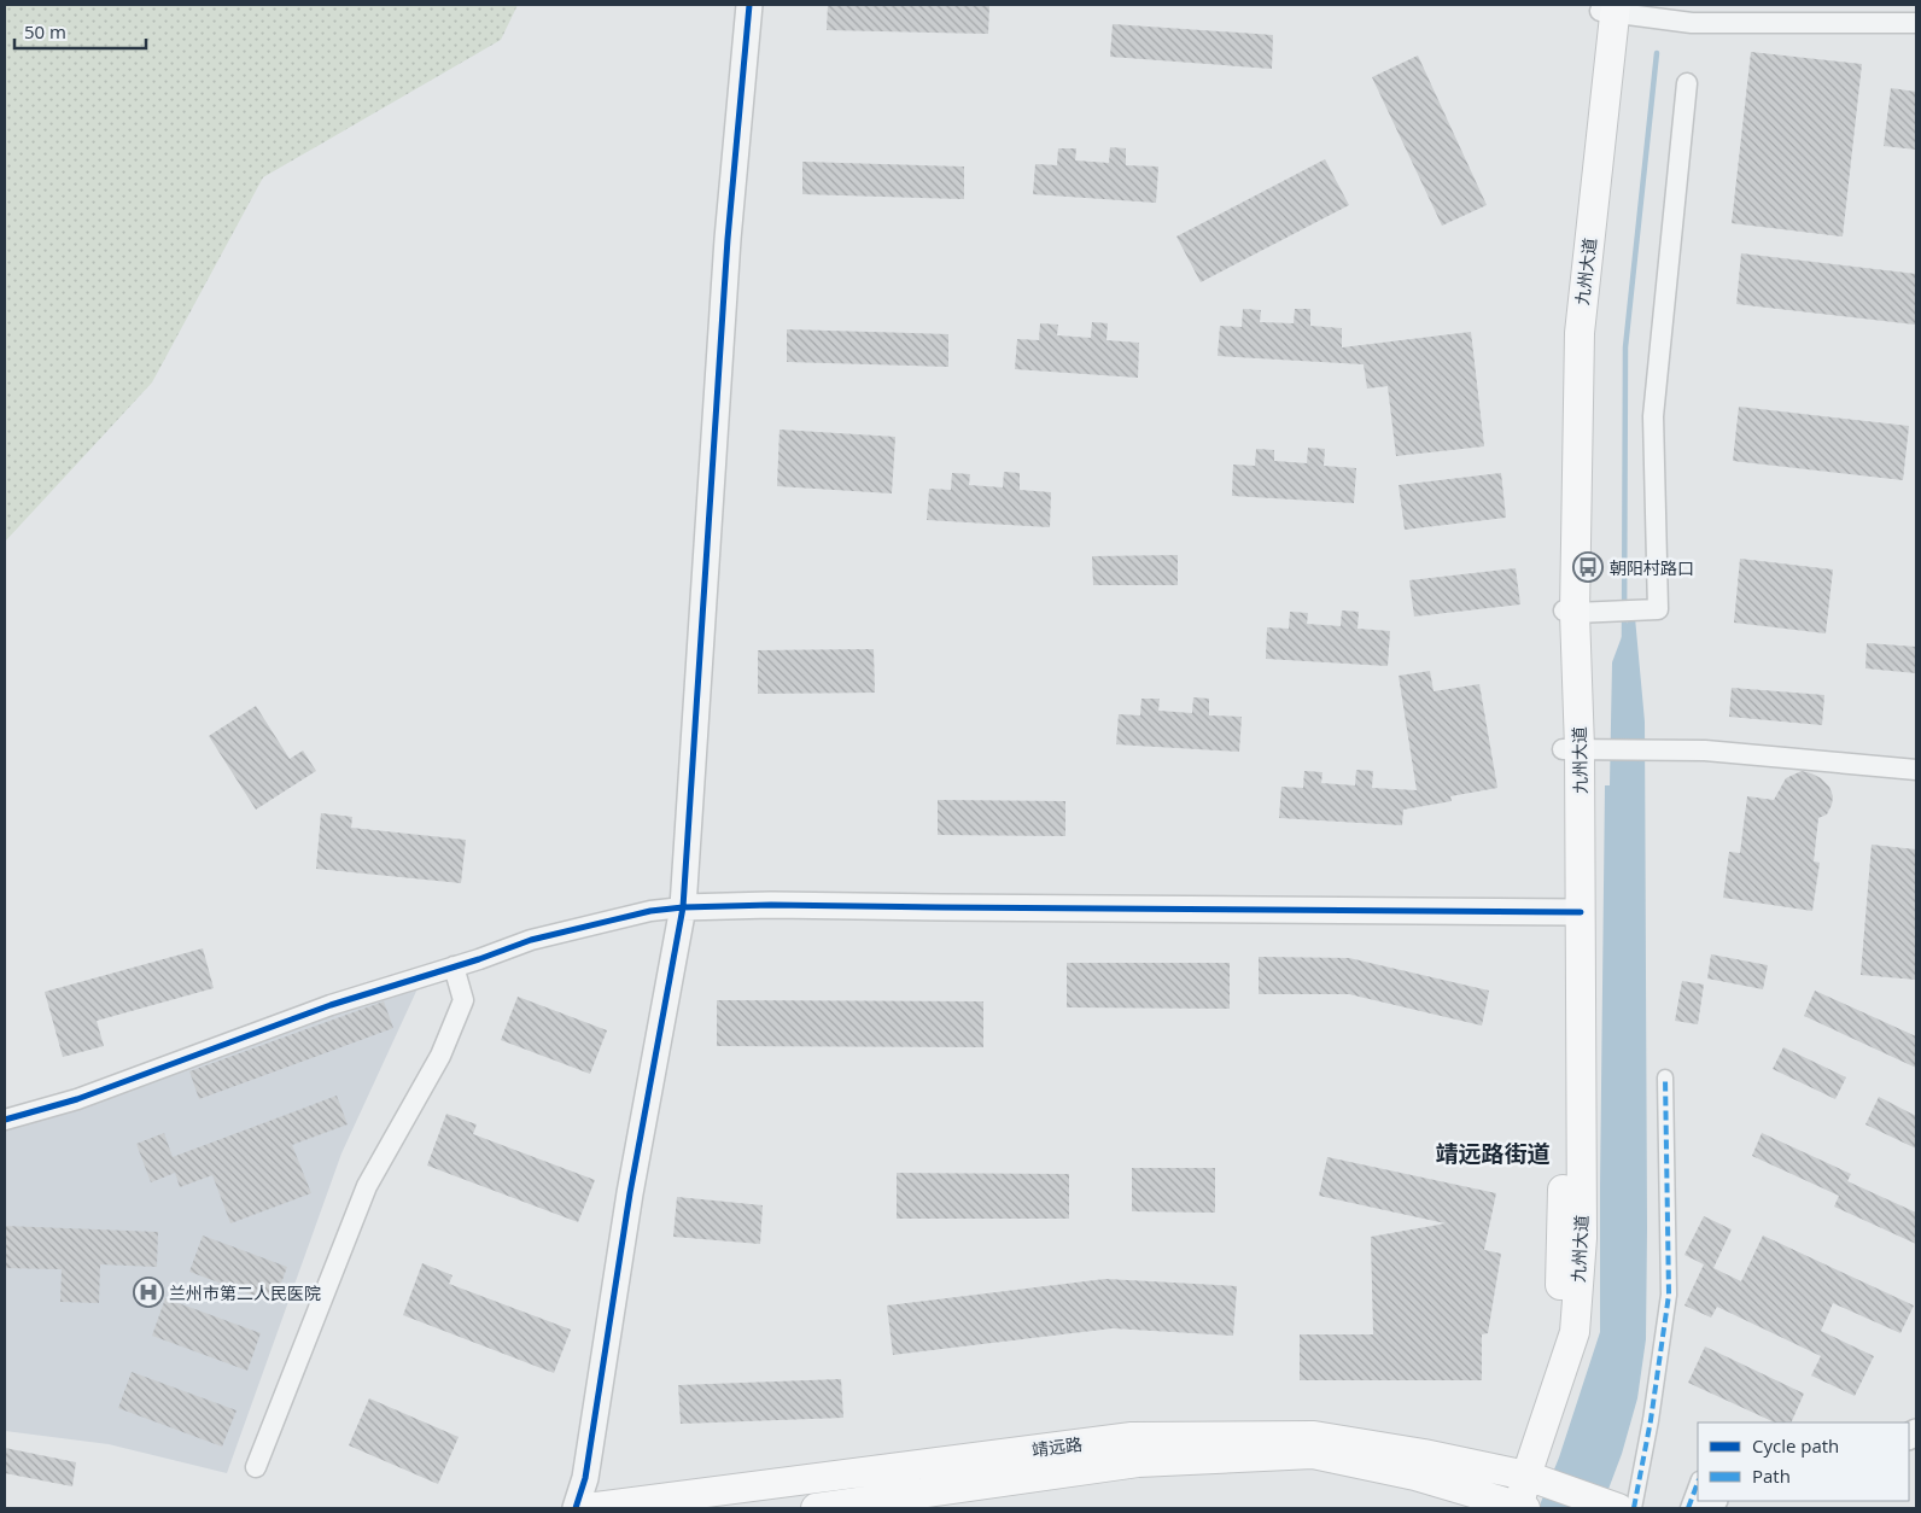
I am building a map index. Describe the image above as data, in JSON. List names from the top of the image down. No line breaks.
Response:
{"streets":{"main road":["九州大道","靖远路"]},"crossings":[["九州大道","靖远路"]],"districts":["靖远路街道"],"places":{"bus stop":["朝阳村路口"],"hospital":["兰州市第二人民医院"]},"legend":["Cycle path","Path"],"scale_bar":"50 m"}
